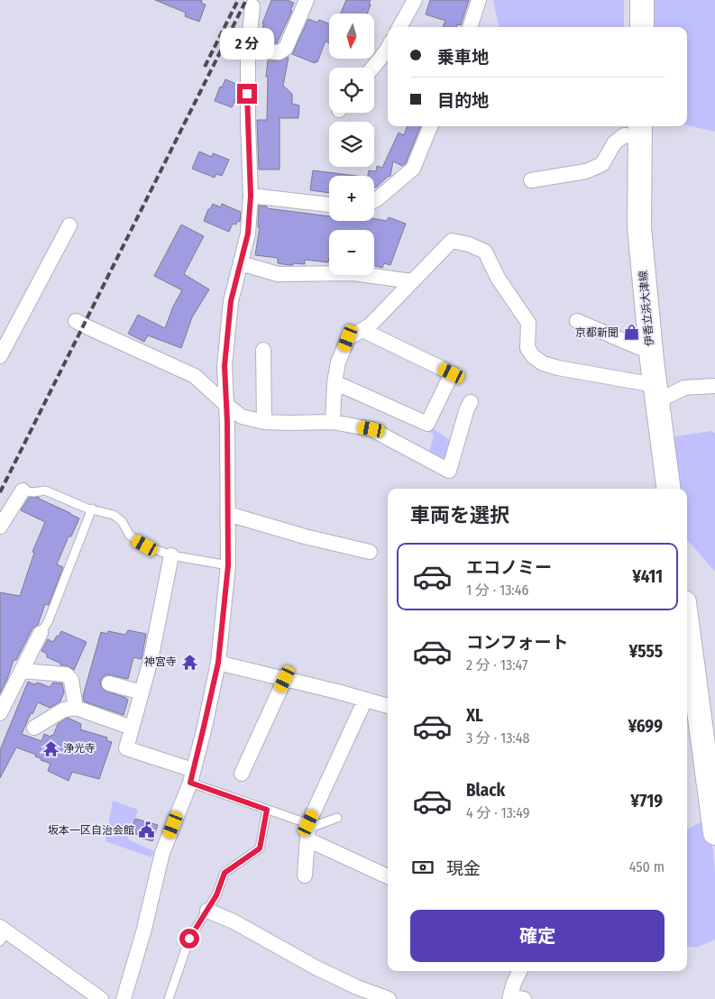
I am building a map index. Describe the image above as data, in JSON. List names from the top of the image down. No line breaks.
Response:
{"streets":{"main road":["伊香立浜大津線"]},"places":{"shop":["京都新聞"],"temple":["神宮寺","浄光寺"],"public building":["坂本一区自治会館"]},"north":"bottom","page":{"map_buttons":["+","−"],"banner":["乗車地","目的地"],"bubble":"2 分","heading":"車両を選択","list":[{"name":"エコノミー","note":"1 分 · 13:46","value":"¥411"},{"name":"コンフォート","note":"2 分 · 13:47","value":"¥555"},{"name":"XL","note":"3 分 · 13:48","value":"¥699"},{"name":"Black","note":"4 分 · 13:49","value":"¥719"}],"pay":["現金","450 m"],"buttons":"確定"}}
